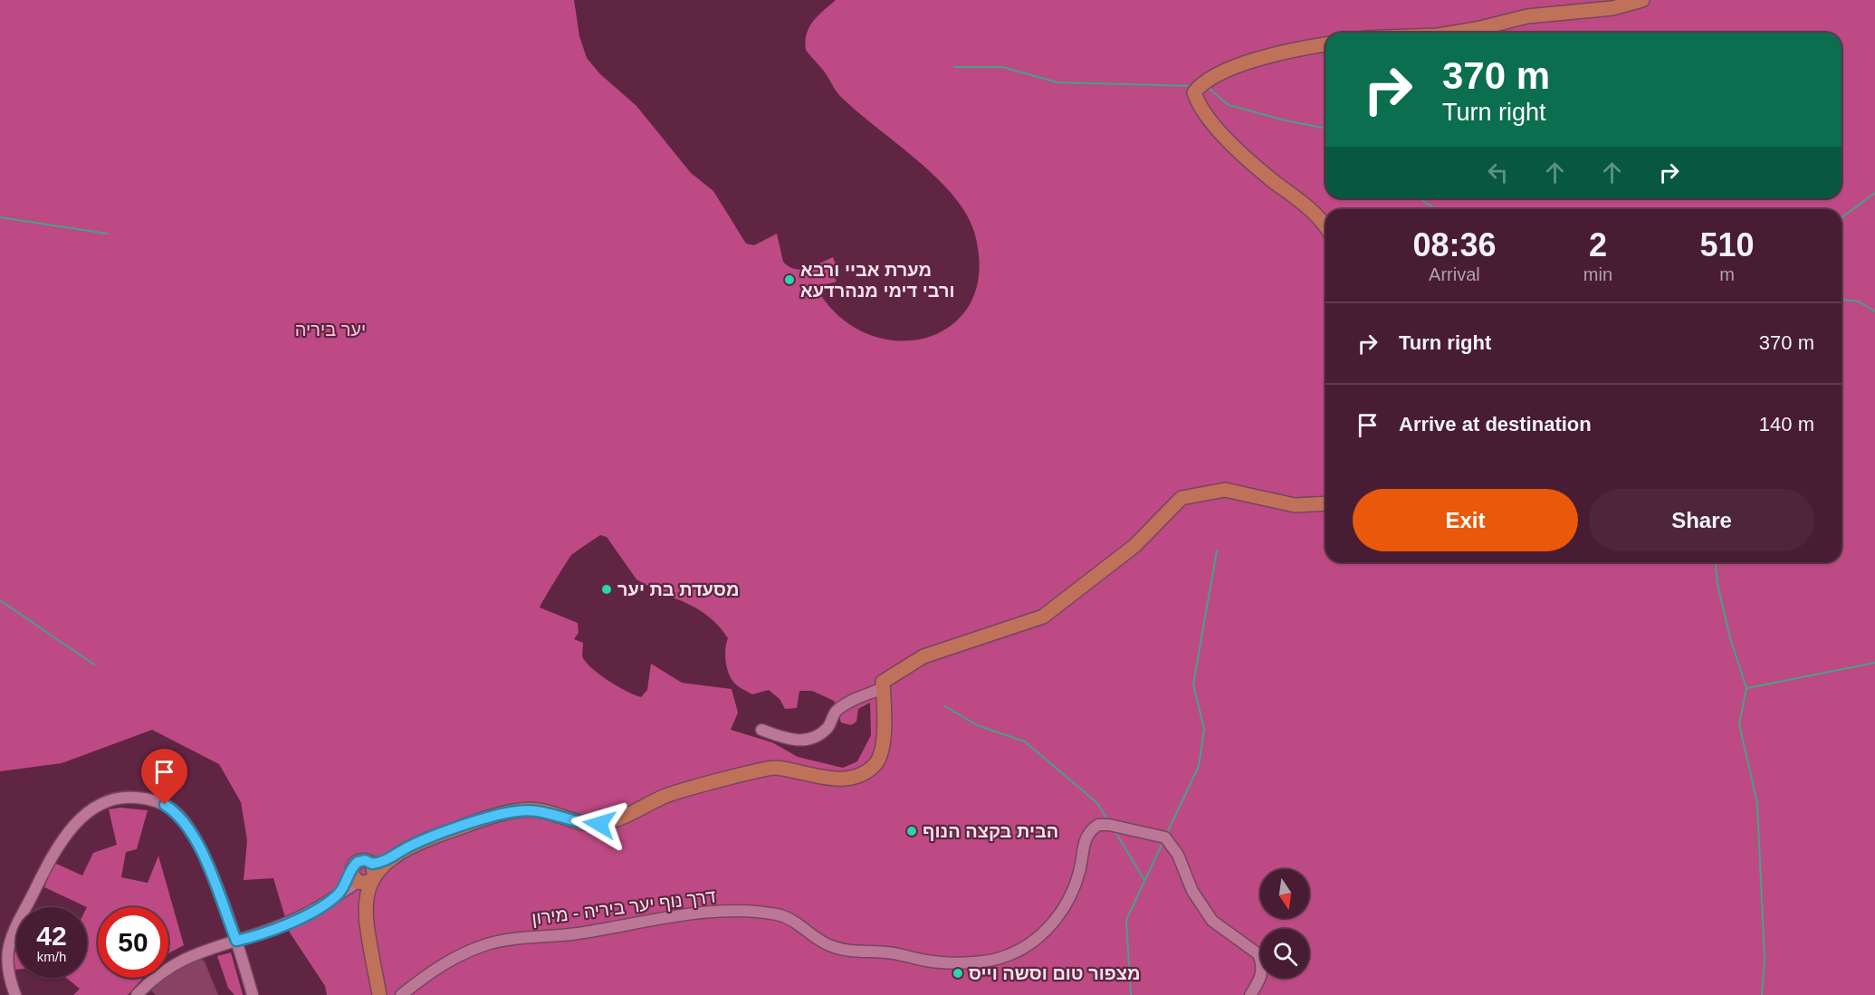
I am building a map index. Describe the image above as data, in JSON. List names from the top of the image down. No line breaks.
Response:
{"streets":{"street":["דרך נוף יער ביריה - מירון"]},"parks":["יער ביריה"],"places":["מערת אביי ורבא ורבי דימי מנהרדעא","מסעדת בת יער","הבית בקצה הנוף","מצפור טום וסשה וייס"],"north":"bottom","page":{"turn":["370 m","Turn right"],"eta":["08:36","Arrival","2","min","510","m"],"list":[{"name":"Turn right","value":"370 m"},{"name":"Arrive at destination","value":"140 m"}],"buttons":["Exit","Share"],"speed":"42 km/h","limit":"50"}}
